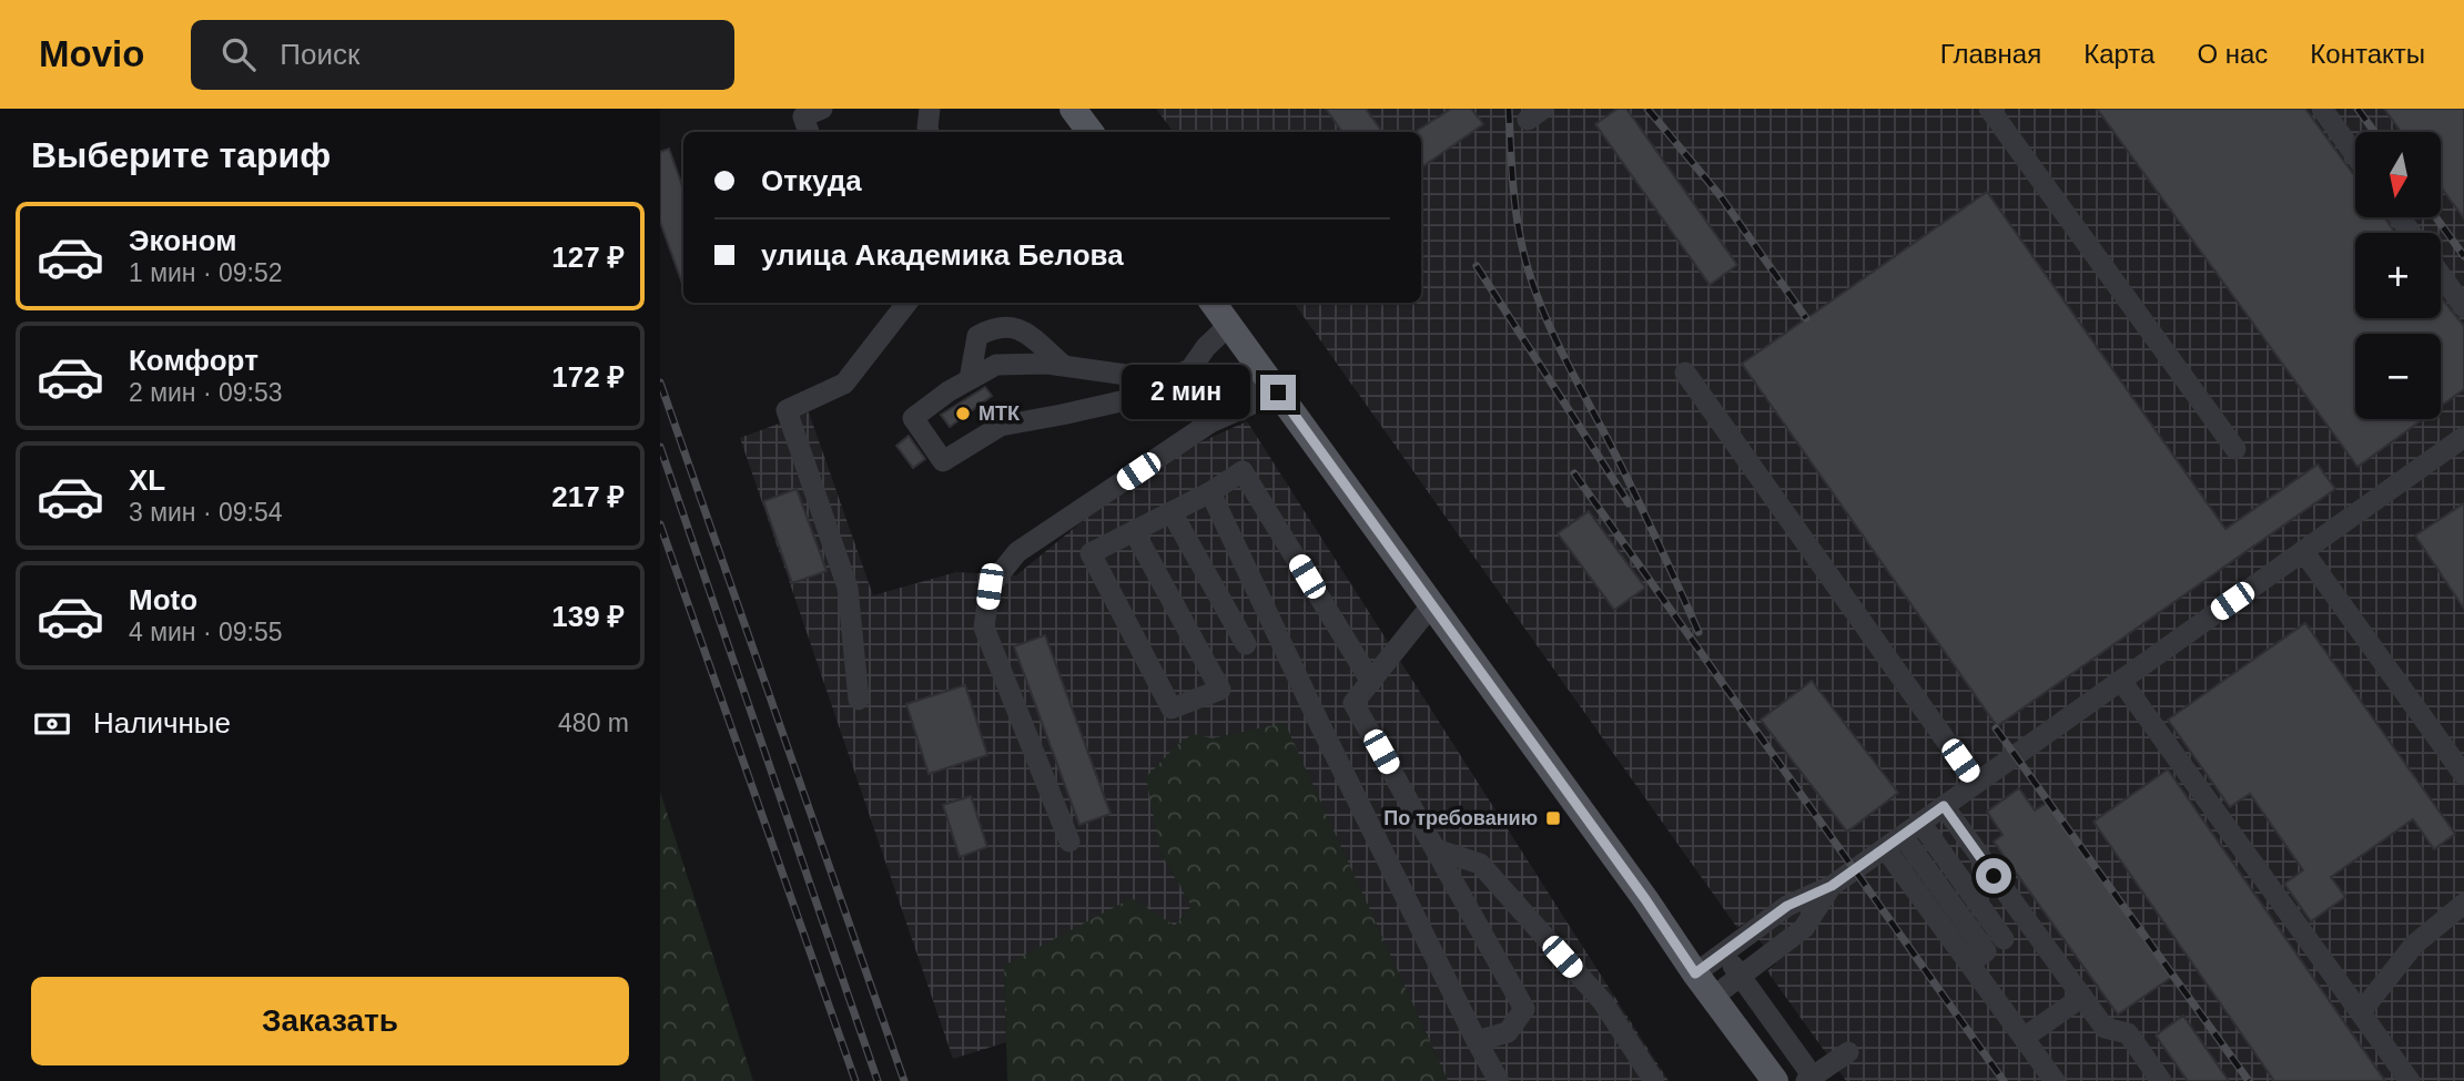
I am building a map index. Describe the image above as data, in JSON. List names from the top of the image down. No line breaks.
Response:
{"places":{"other":["МТК"],"transit":["По требованию"]},"north":"bottom","page":{"header":"Movio","search":"Поиск","nav":["Главная","Карта","О нас","Контакты"],"heading":"Выберите тариф","map_buttons":["+","−"],"banner":["Откуда","улица Академика Белова"],"list":[{"name":"Эконом","note":"1 мин · 09:52","value":"127 ₽"},{"name":"Комфорт","note":"2 мин · 09:53","value":"172 ₽"},{"name":"XL","note":"3 мин · 09:54","value":"217 ₽"},{"name":"Moto","note":"4 мин · 09:55","value":"139 ₽"}],"bubble":"2 мин","pay":["Наличные","480 m"],"buttons":"Заказать"}}
